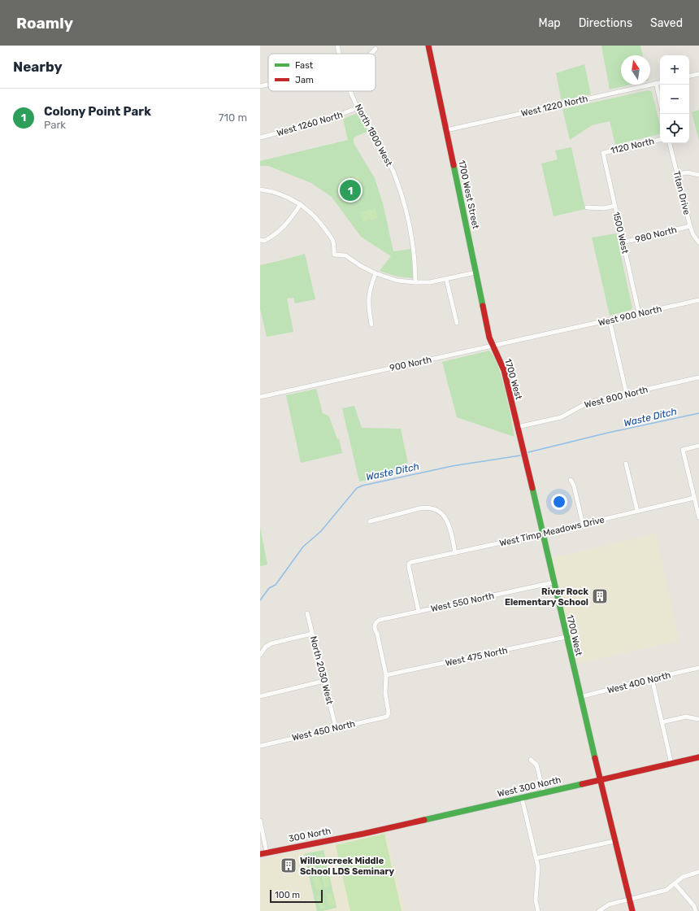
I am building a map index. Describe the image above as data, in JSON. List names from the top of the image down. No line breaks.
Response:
{"streets":{"street":["West 1220 North","West 1260 North","North 1800 West","1120 North","Titan Drive","1700 West Street","1500 West","980 North","West 900 North","900 North","1700 West","West 800 North","West Timp Meadows Drive","West 550 North","West 475 North","North 2030 West","West 400 North","West 450 North","West 300 North","300 North"]},"crossings":[["West 1220 North","1700 West Street"],["West 1260 North","North 1800 West"],["1120 North","1500 West"],["Titan Drive","980 North"],["1700 West Street","900 North"],["1700 West Street","1700 West"],["1500 West","980 North"],["1500 West","West 900 North"],["West 900 North","900 North"],["900 North","1700 West"],["1700 West","West 800 North"],["1700 West","West Timp Meadows Drive"],["1700 West","West 550 North"],["1700 West","West 475 North"],["1700 West","West 400 North"],["1700 West","West 300 North"],["West Timp Meadows Drive","West 550 North"],["West 550 North","West 475 North"],["West 550 North","West 450 North"],["West 475 North","West 450 North"],["North 2030 West","West 450 North"],["West 300 North","300 North"]],"water":["Waste Ditch"],"places":{"building":["River Rock Elementary School","Willowcreek Middle School LDS Seminary"]},"legend":["Fast","Jam"],"scale_bar":"100 m","north":"top","page":{"header":"Roamly","nav":["Map","Directions","Saved"],"heading":"Nearby","map_buttons":["+","−"],"list":[{"mark":"1","name":"Colony Point Park","note":"Park","value":"710 m"}],"pins":"1","scale":"100 m"}}
